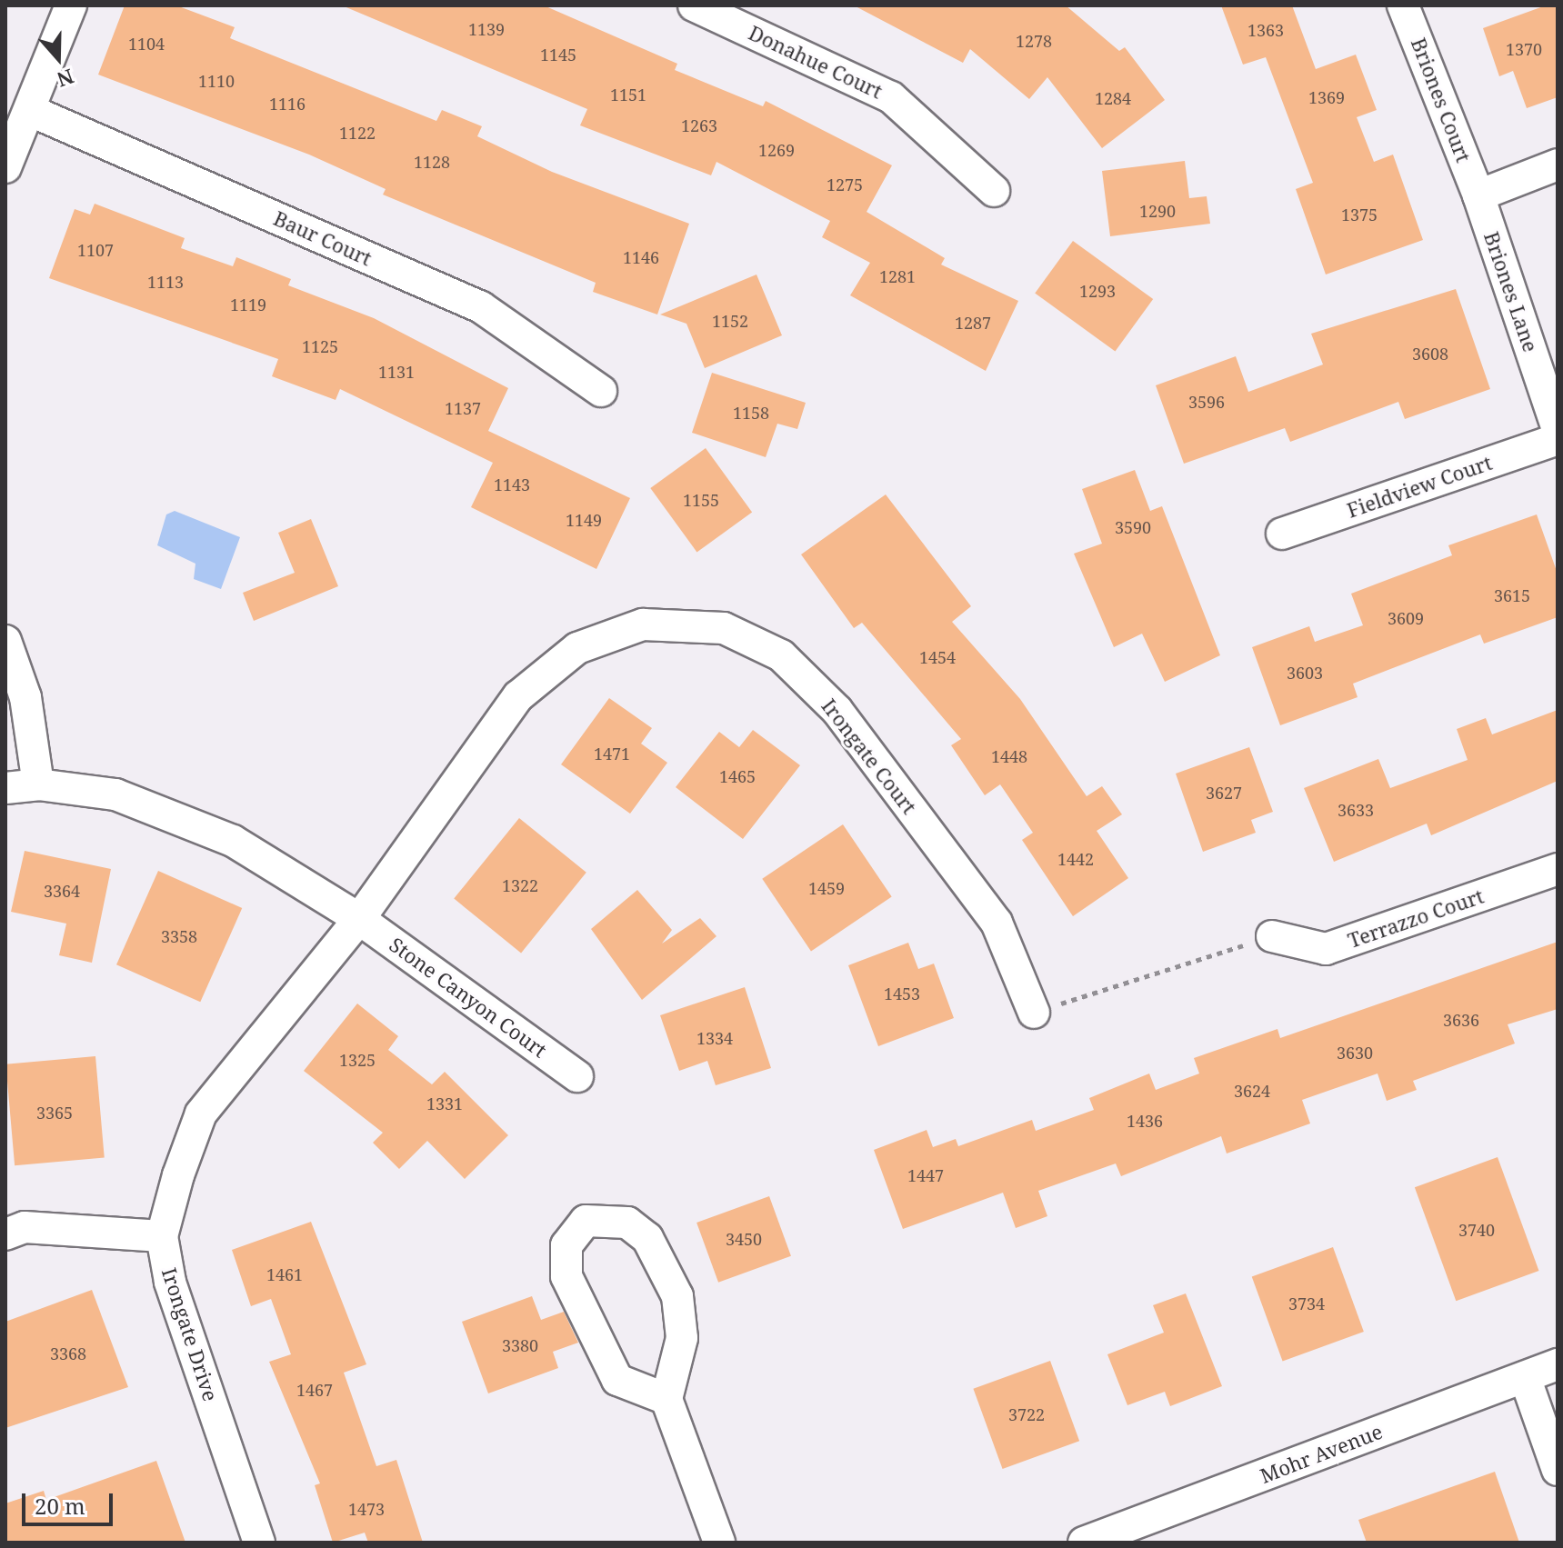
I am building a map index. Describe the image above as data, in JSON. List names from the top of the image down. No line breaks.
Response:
{"streets":{"street":["Donahue Court","Briones Court","Baur Court","Briones Lane","Fieldview Court","Irongate Court","Terrazzo Court","Stone Canyon Court","Irongate Drive","Mohr Avenue"]},"crossings":[["Briones Court","Briones Lane"],["Irongate Court","Stone Canyon Court"],["Irongate Court","Irongate Drive"],["Stone Canyon Court","Irongate Drive"]],"house_numbers":["1139","1363","1278","1104","1370","1145","1110","1151","1369","1284","1116","1263","1122","1269","1128","1275","1290","1375","1107","1146","1281","1113","1293","1119","1152","1287","1125","3608","1131","3596","1137","1158","1143","1155","1149","3590","3615","3609","1454","3603","1471","1448","1465","3627","3633","1442","1322","1459","3364","3358","1453","3636","1334","3630","1325","3624","1331","3365","1436","1447","3740","3450","1461","3734","3380","3368","1467","3722","1473"],"scale_bar":"20 m","north":"bottom"}
